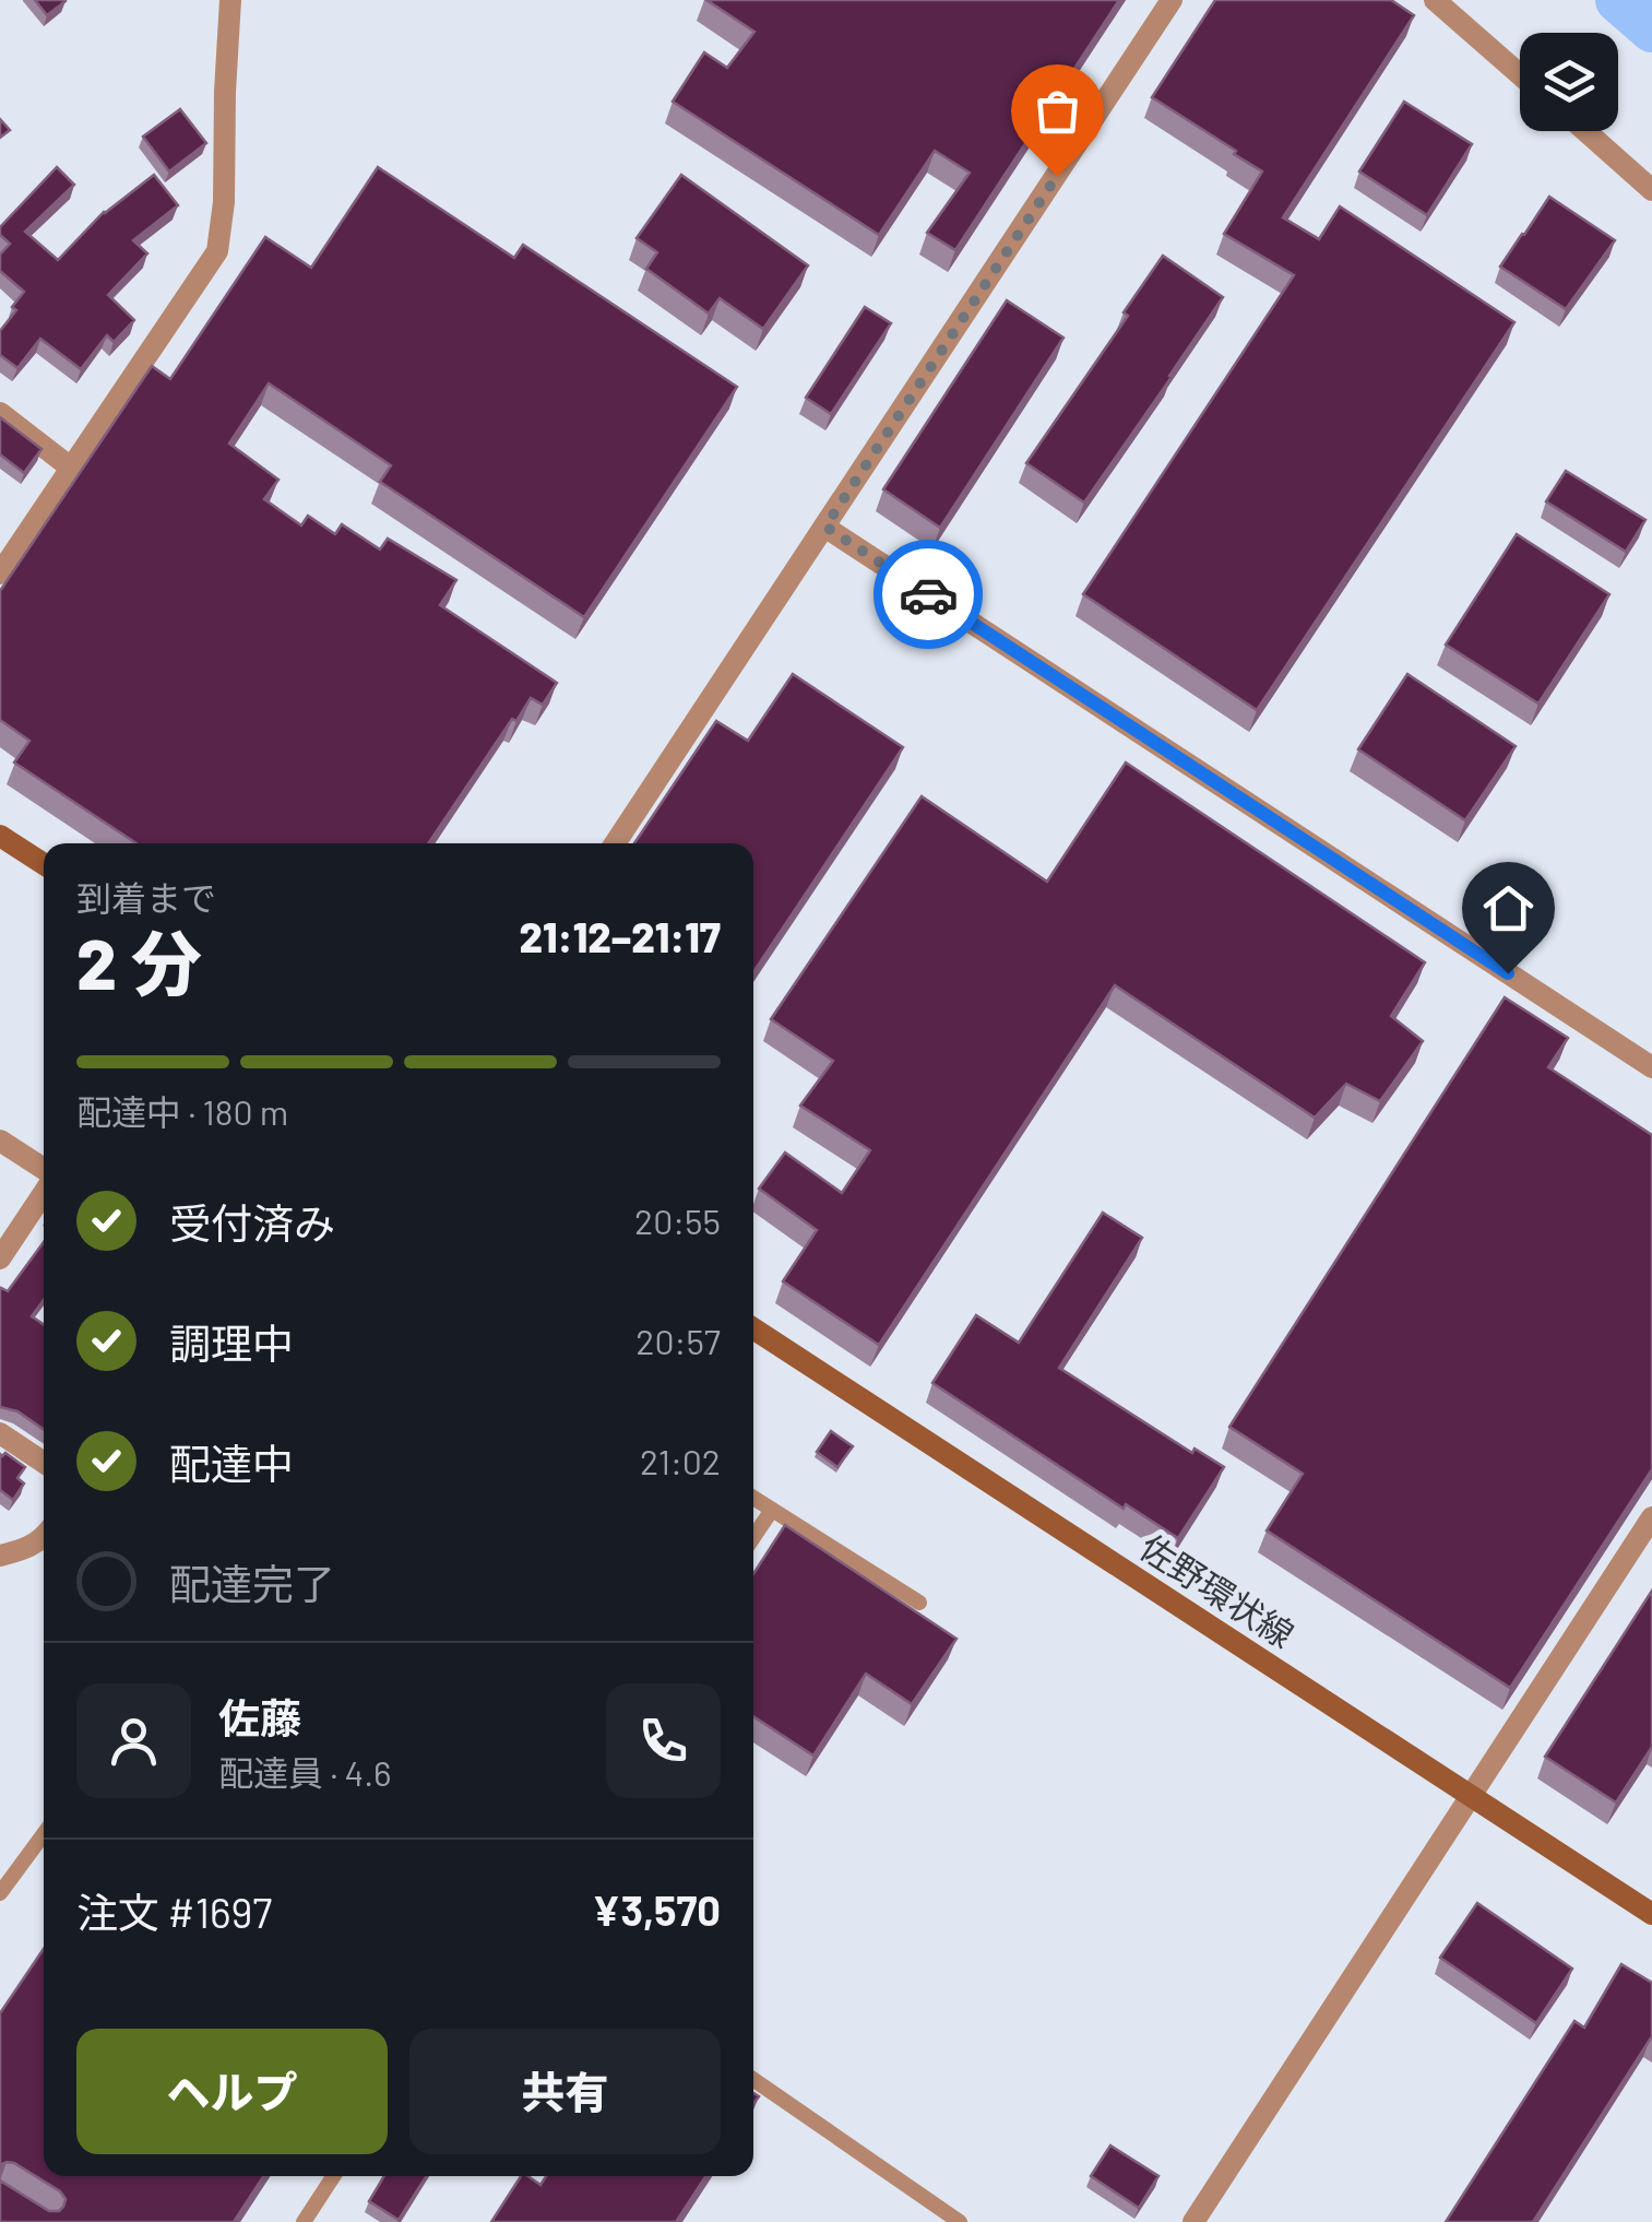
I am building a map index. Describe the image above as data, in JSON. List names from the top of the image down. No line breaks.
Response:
{"streets":{"main road":["佐野環状線"]},"page":{"heading":["2 分","到着まで","21:12–21:17"],"panel":["佐藤","配達員 · 4.6","注文 #1697","¥3,570"],"bar":"配達中 · 180 m","list":[["受付済み","20:55"],["調理中","20:57"],["配達中","21:02"],"配達完了"],"buttons":["ヘルプ","共有"]}}
